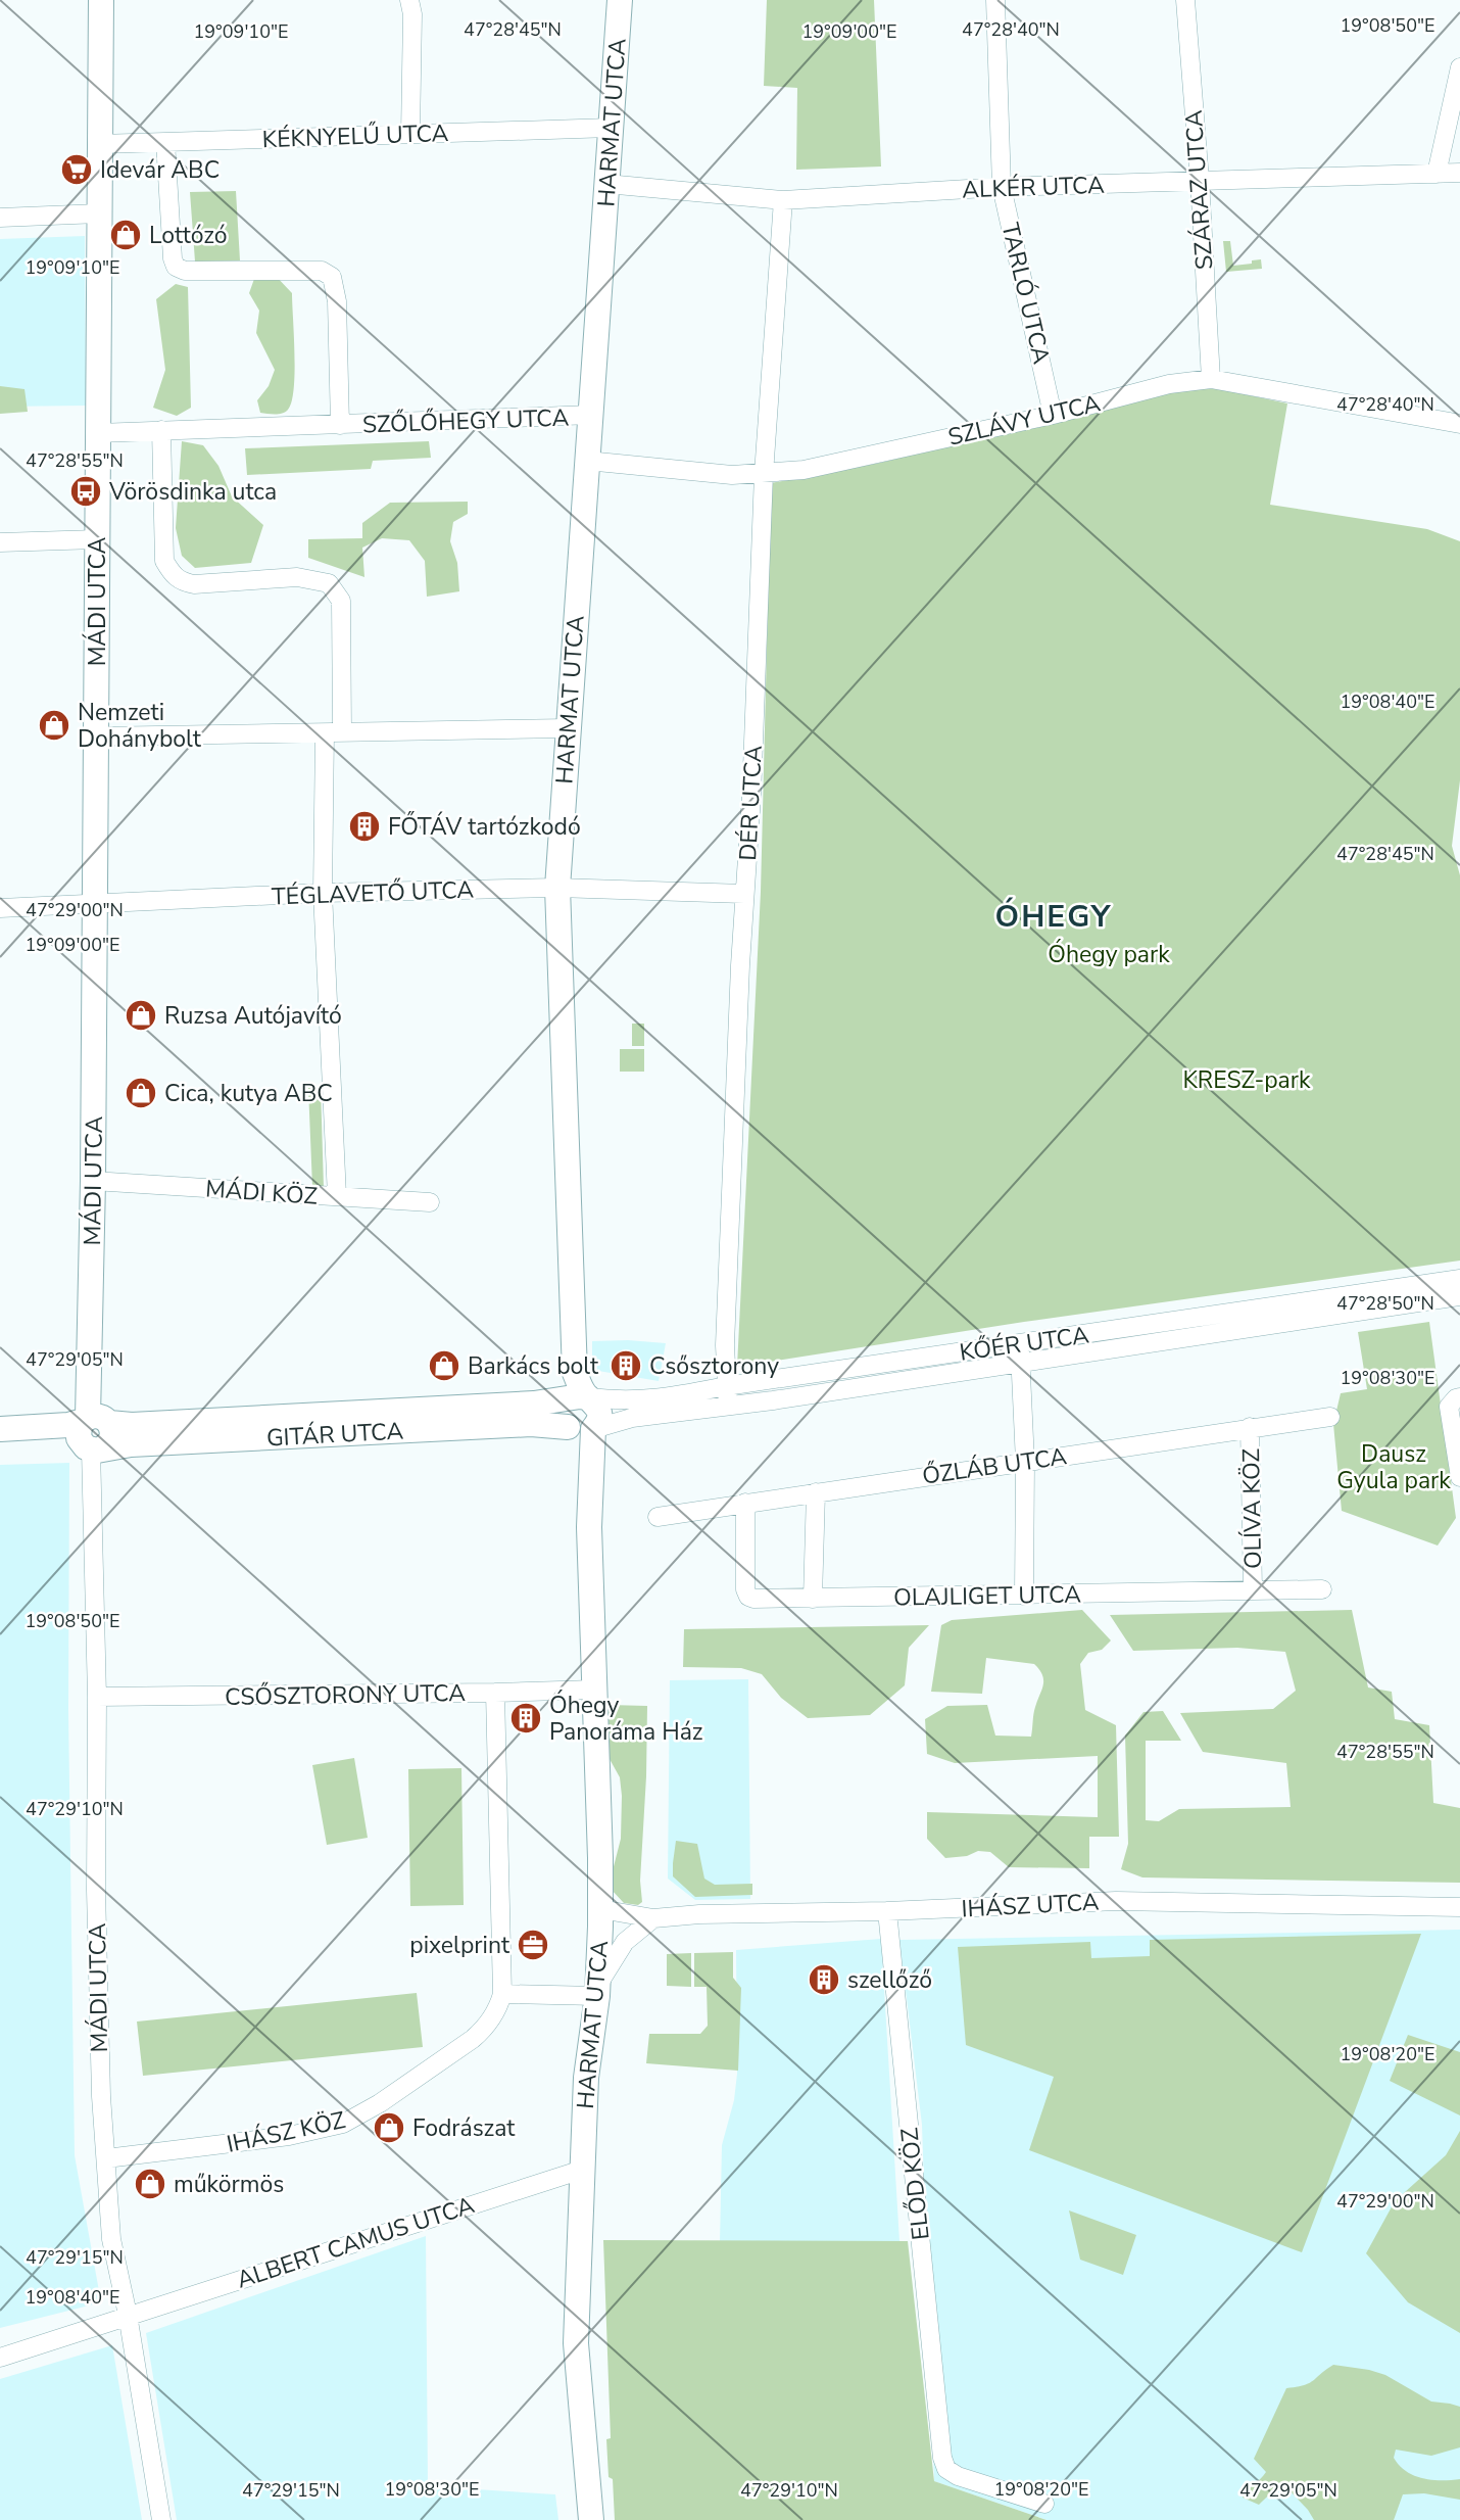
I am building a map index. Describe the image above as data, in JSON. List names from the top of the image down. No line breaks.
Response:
{"streets":{"street":["HARMAT UTCA","KÉKNYELŰ UTCA","ALKÉR UTCA","SZÁRAZ UTCA","TARLÓ UTCA","SZLÁVY UTCA","SZŐLŐHEGY UTCA","MÁDI UTCA","DÉR UTCA","TÉGLAVETŐ UTCA","MÁDI KÖZ","KŐÉR UTCA","GITÁR UTCA","ŐZLÁB UTCA","OLÍVA KÖZ","OLAJLIGET UTCA","CSŐSZTORONY UTCA","IHÁSZ UTCA","IHÁSZ KÖZ","ELŐD KÖZ","ALBERT CAMUS UTCA"]},"crossings":[["HARMAT UTCA","KÉKNYELŰ UTCA"],["HARMAT UTCA","ALKÉR UTCA"],["HARMAT UTCA","SZLÁVY UTCA"],["HARMAT UTCA","SZŐLŐHEGY UTCA"],["HARMAT UTCA","TÉGLAVETŐ UTCA"],["HARMAT UTCA","KŐÉR UTCA"],["HARMAT UTCA","GITÁR UTCA"],["HARMAT UTCA","CSŐSZTORONY UTCA"],["HARMAT UTCA","IHÁSZ UTCA"],["HARMAT UTCA","ALBERT CAMUS UTCA"],["KÉKNYELŰ UTCA","SZŐLŐHEGY UTCA"],["KÉKNYELŰ UTCA","MÁDI UTCA"],["ALKÉR UTCA","SZÁRAZ UTCA"],["ALKÉR UTCA","TARLÓ UTCA"],["ALKÉR UTCA","DÉR UTCA"],["SZÁRAZ UTCA","SZLÁVY UTCA"],["TARLÓ UTCA","SZLÁVY UTCA"],["SZLÁVY UTCA","DÉR UTCA"],["SZŐLŐHEGY UTCA","MÁDI UTCA"],["MÁDI UTCA","TÉGLAVETŐ UTCA"],["MÁDI UTCA","MÁDI KÖZ"],["MÁDI UTCA","GITÁR UTCA"],["MÁDI UTCA","CSŐSZTORONY UTCA"],["MÁDI UTCA","IHÁSZ KÖZ"],["MÁDI UTCA","ALBERT CAMUS UTCA"],["DÉR UTCA","TÉGLAVETŐ UTCA"],["DÉR UTCA","KŐÉR UTCA"],["KŐÉR UTCA","GITÁR UTCA"],["ŐZLÁB UTCA","OLÍVA KÖZ"],["ŐZLÁB UTCA","OLAJLIGET UTCA"],["OLÍVA KÖZ","OLAJLIGET UTCA"],["CSŐSZTORONY UTCA","IHÁSZ KÖZ"],["IHÁSZ UTCA","ELŐD KÖZ"]],"districts":["ÓHEGY"],"parks":["Óhegy park","KRESZ-park","Dausz Gyula park"],"places":{"supermarket":["Idevár ABC"],"shop":["Lottózó","Nemzeti Dohánybolt","Ruzsa Autójavító","Cica, kutya ABC","Barkács bolt","Fodrászat","műkörmös"],"bus stop":["Vörösdinka utca"],"building":["FŐTÁV tartózkodó","Csősztorony","Óhegy Panoráma Ház","szellőző"],"office":["pixelprint"]},"coordinates":["19°08'50\"E","47°28'45\"N","47°28'40\"N","19°09'10\"E","19°09'00\"E","47°28'55\"N","19°08'40\"E","47°29'00\"N","47°28'50\"N","47°29'05\"N","19°08'30\"E","47°29'10\"N","19°08'20\"E","47°29'15\"N"]}
